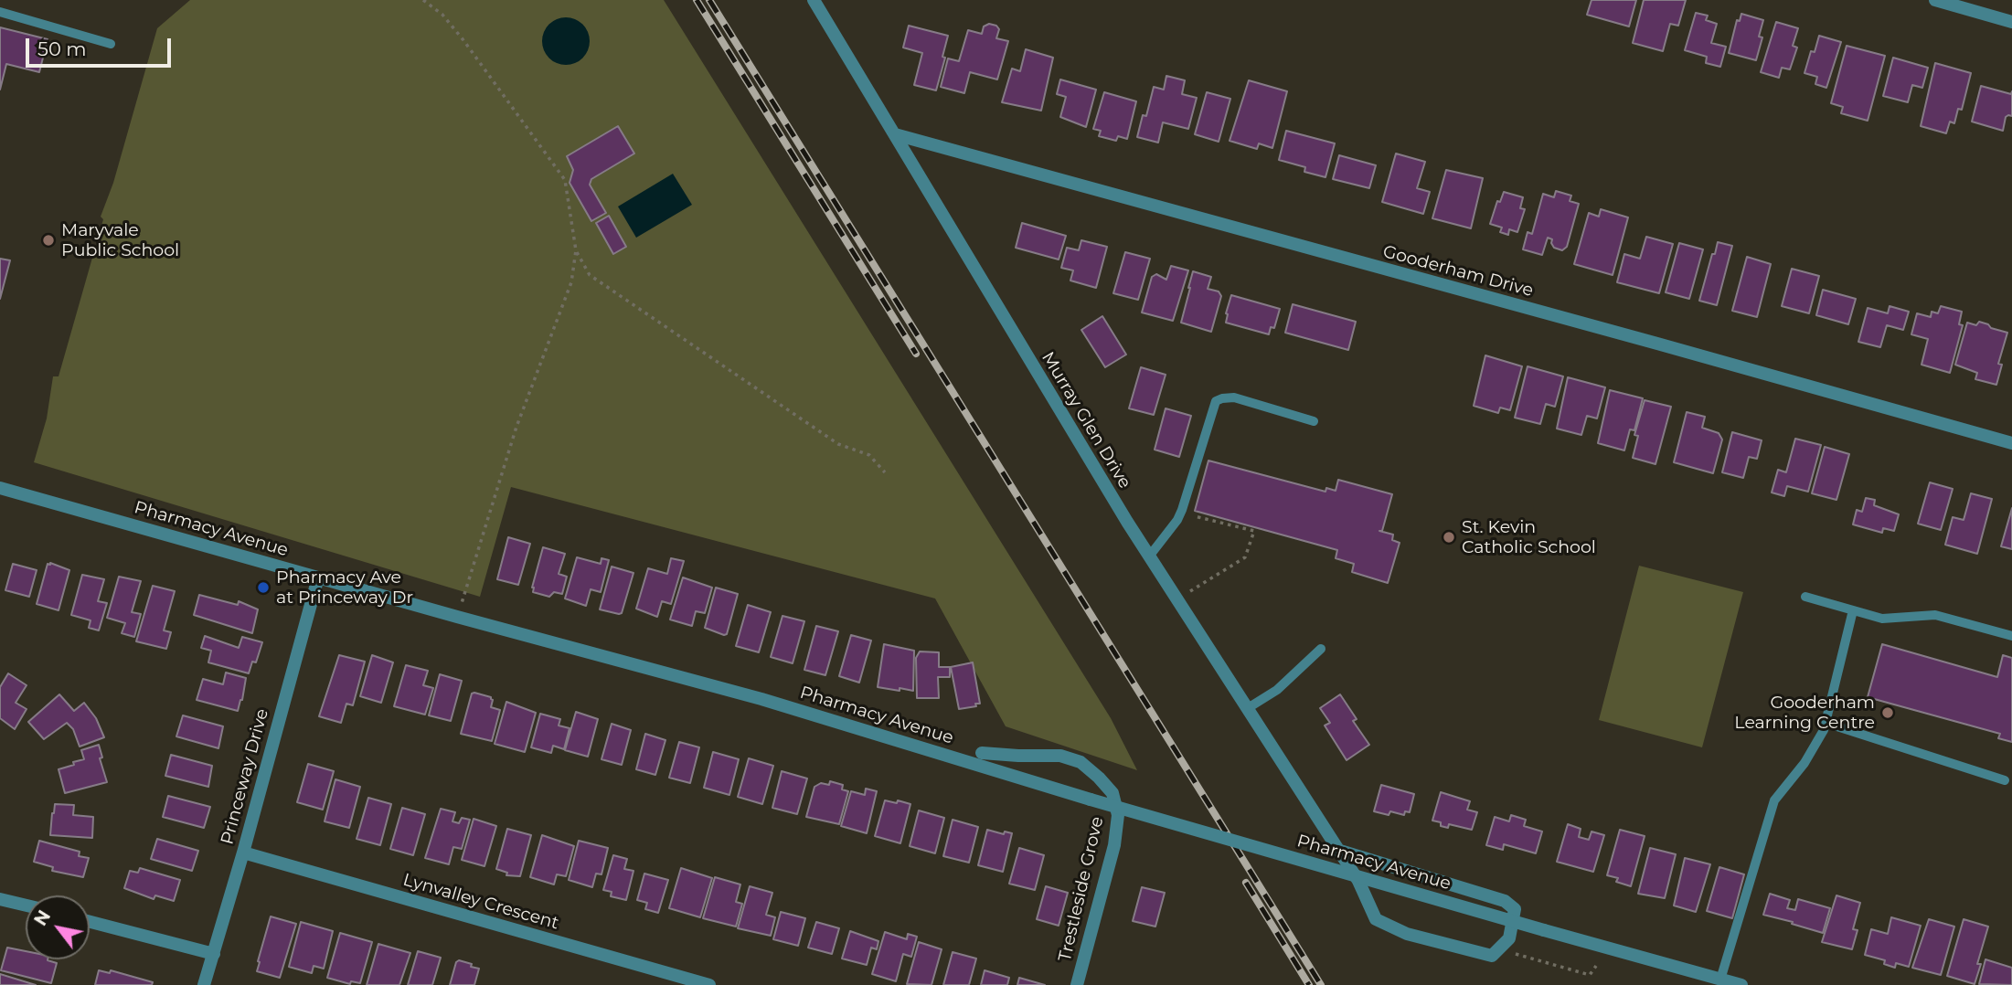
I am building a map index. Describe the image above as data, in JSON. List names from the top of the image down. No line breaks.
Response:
{"streets":{"street":["Gooderham Drive","Murray Glen Drive","Pharmacy Avenue","Princeway Drive","Trestleside Grove","Lynvalley Crescent"]},"crossings":[["Gooderham Drive","Murray Glen Drive"],["Pharmacy Avenue","Princeway Drive"],["Princeway Drive","Lynvalley Crescent"]],"places":["Maryvale Public School","St. Kevin Catholic School","Pharmacy Ave at Princeway Dr","Gooderham Learning Centre"],"scale_bar":"50 m","north":"top left"}
